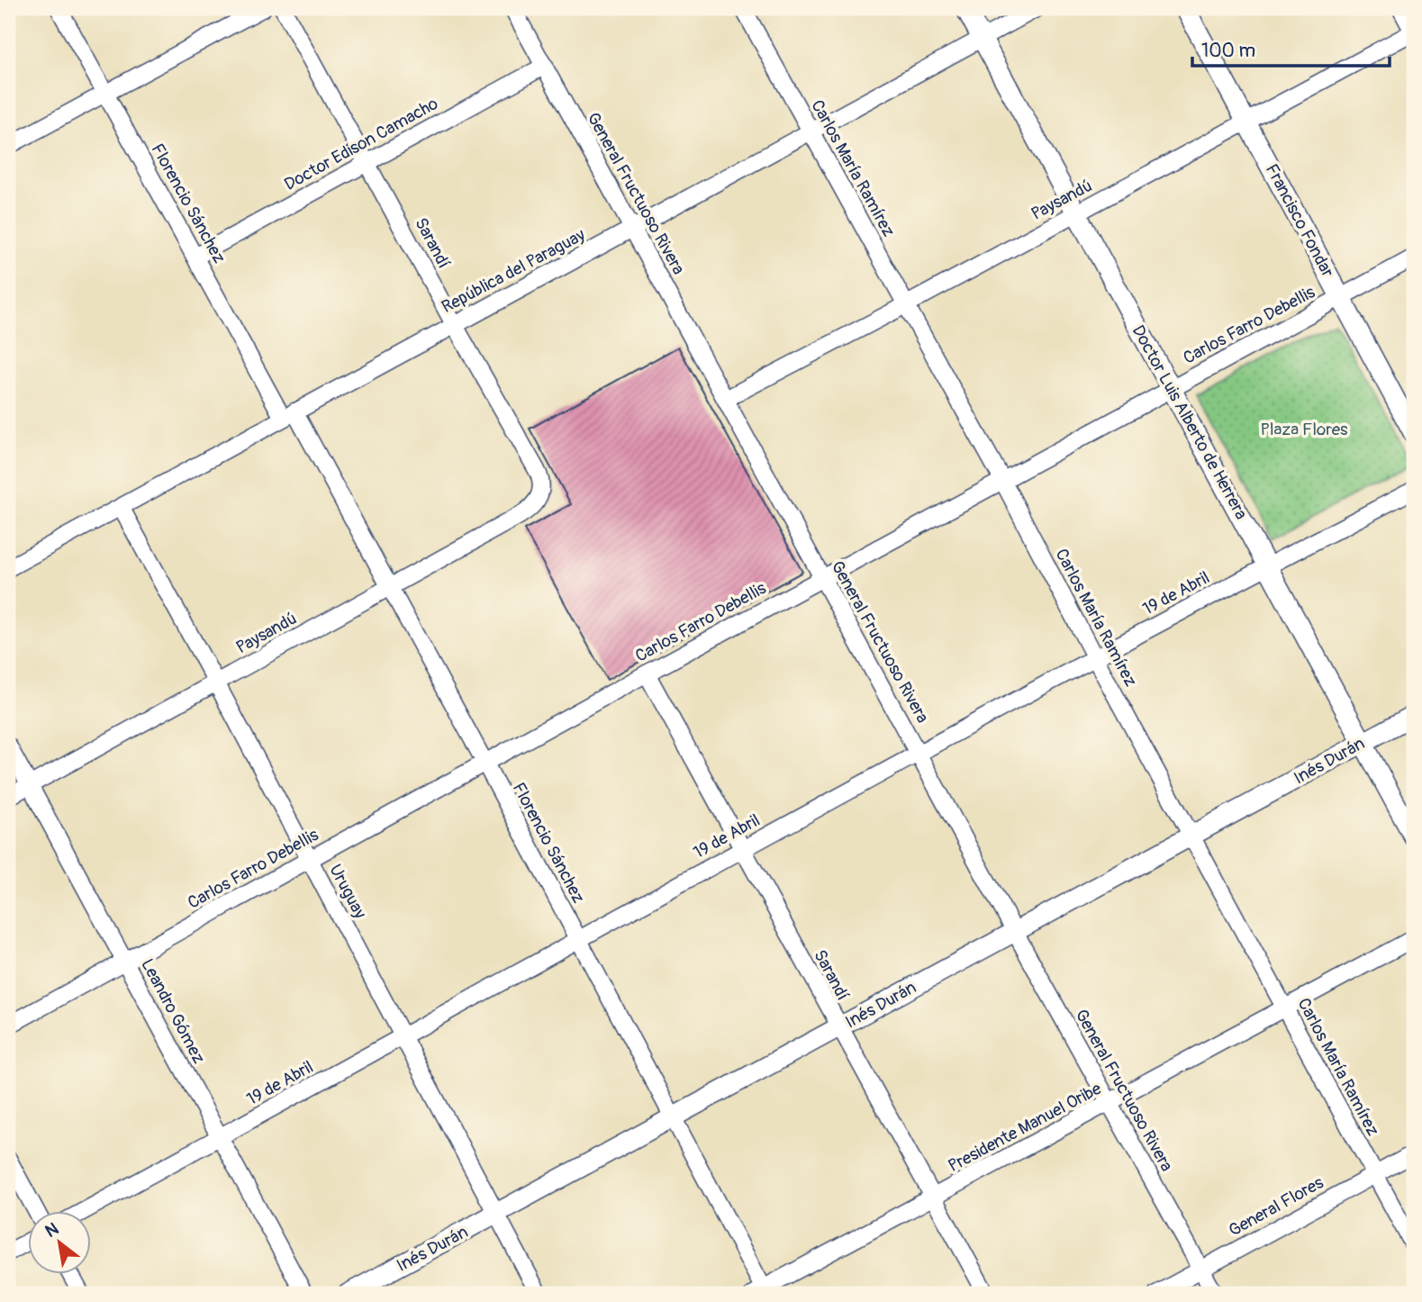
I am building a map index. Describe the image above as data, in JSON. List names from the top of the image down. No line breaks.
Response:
{"streets":{"street":["Doctor Edison Camacho","Carlos María Ramírez","General Fructuoso Rivera","Paysandú","Florencio Sánchez","Francisco Fondar","Sarandí","República del Paraguay","Carlos Farro Debellis","Doctor Luis Alberto de Herrera","19 de Abril","Inés Durán","Uruguay","Leandro Gómez","Presidente Manuel Oribe","General Flores"]},"crossings":[["Doctor Edison Camacho","General Fructuoso Rivera"],["Doctor Edison Camacho","Florencio Sánchez"],["Doctor Edison Camacho","Sarandí"],["Carlos María Ramírez","Paysandú"],["Carlos María Ramírez","República del Paraguay"],["Carlos María Ramírez","Carlos Farro Debellis"],["Carlos María Ramírez","19 de Abril"],["Carlos María Ramírez","Inés Durán"],["Carlos María Ramírez","Presidente Manuel Oribe"],["Carlos María Ramírez","General Flores"],["General Fructuoso Rivera","Paysandú"],["General Fructuoso Rivera","República del Paraguay"],["General Fructuoso Rivera","Carlos Farro Debellis"],["General Fructuoso Rivera","19 de Abril"],["General Fructuoso Rivera","Inés Durán"],["General Fructuoso Rivera","Presidente Manuel Oribe"],["General Fructuoso Rivera","General Flores"],["Paysandú","Florencio Sánchez"],["Paysandú","Francisco Fondar"],["Paysandú","Sarandí"],["Paysandú","Doctor Luis Alberto de Herrera"],["Paysandú","Uruguay"],["Paysandú","Leandro Gómez"],["Florencio Sánchez","República del Paraguay"],["Florencio Sánchez","Carlos Farro Debellis"],["Florencio Sánchez","19 de Abril"],["Florencio Sánchez","Inés Durán"],["Florencio Sánchez","Presidente Manuel Oribe"],["Francisco Fondar","Carlos Farro Debellis"],["Sarandí","República del Paraguay"],["Sarandí","Carlos Farro Debellis"],["Sarandí","19 de Abril"],["Sarandí","Inés Durán"],["Sarandí","Presidente Manuel Oribe"],["República del Paraguay","Doctor Luis Alberto de Herrera"],["República del Paraguay","Uruguay"],["Carlos Farro Debellis","Doctor Luis Alberto de Herrera"],["Carlos Farro Debellis","Uruguay"],["Carlos Farro Debellis","Leandro Gómez"],["Doctor Luis Alberto de Herrera","19 de Abril"],["Doctor Luis Alberto de Herrera","Inés Durán"],["19 de Abril","Uruguay"],["19 de Abril","Leandro Gómez"],["Inés Durán","Uruguay"]],"parks":["Plaza Flores"],"scale_bar":"100 m","north":"top left"}
